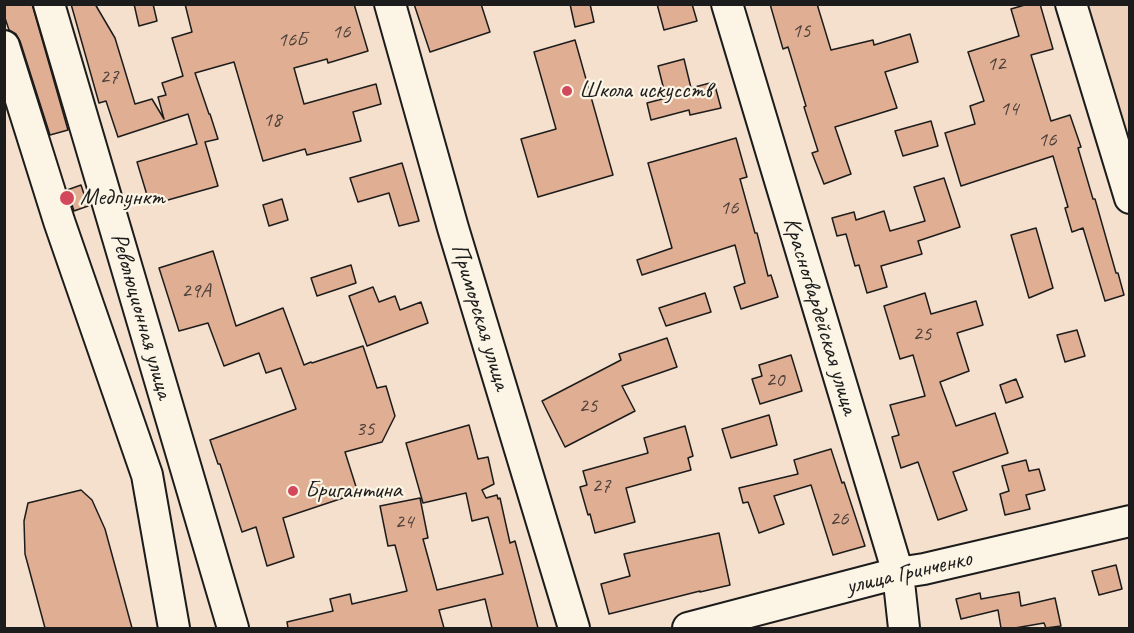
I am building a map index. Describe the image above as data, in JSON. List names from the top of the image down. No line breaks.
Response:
{"streets":{"street":["Революционная улица","Красногвардейская улица","Приморская улица","улица Гринченко"]},"crossings":[["Красногвардейская улица","улица Гринченко"]],"places":["Школа искусств","Медпункт","Бригантина"],"house_numbers":["15","16","16Б","12","27","14","18","16","16","29А","25","20","25","35","27","26","24"]}
